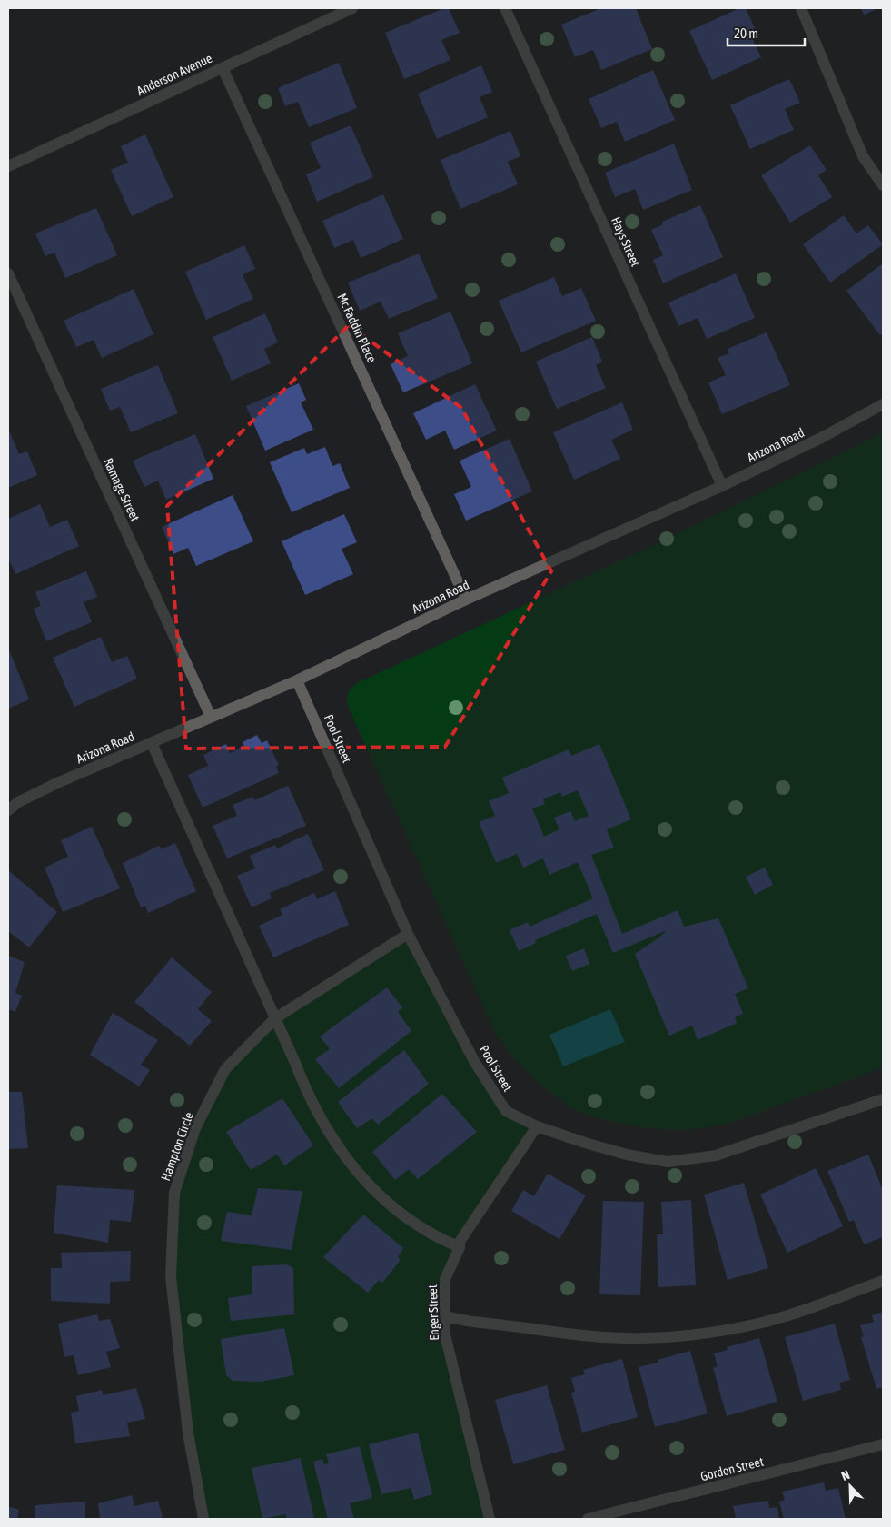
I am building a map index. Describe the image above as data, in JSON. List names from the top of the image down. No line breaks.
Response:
{"streets":{"street":["Anderson Avenue","Hays Street","Mc Faddin Place","Arizona Road","Ramage Street","Pool Street","Hampton Circle","Enger Street","Gordon Street"]},"crossings":[["Anderson Avenue","Mc Faddin Place"],["Hays Street","Arizona Road"],["Mc Faddin Place","Arizona Road"],["Arizona Road","Ramage Street"],["Arizona Road","Pool Street"],["Pool Street","Hampton Circle"],["Pool Street","Enger Street"]],"scale_bar":"20 m","north":"top left"}
